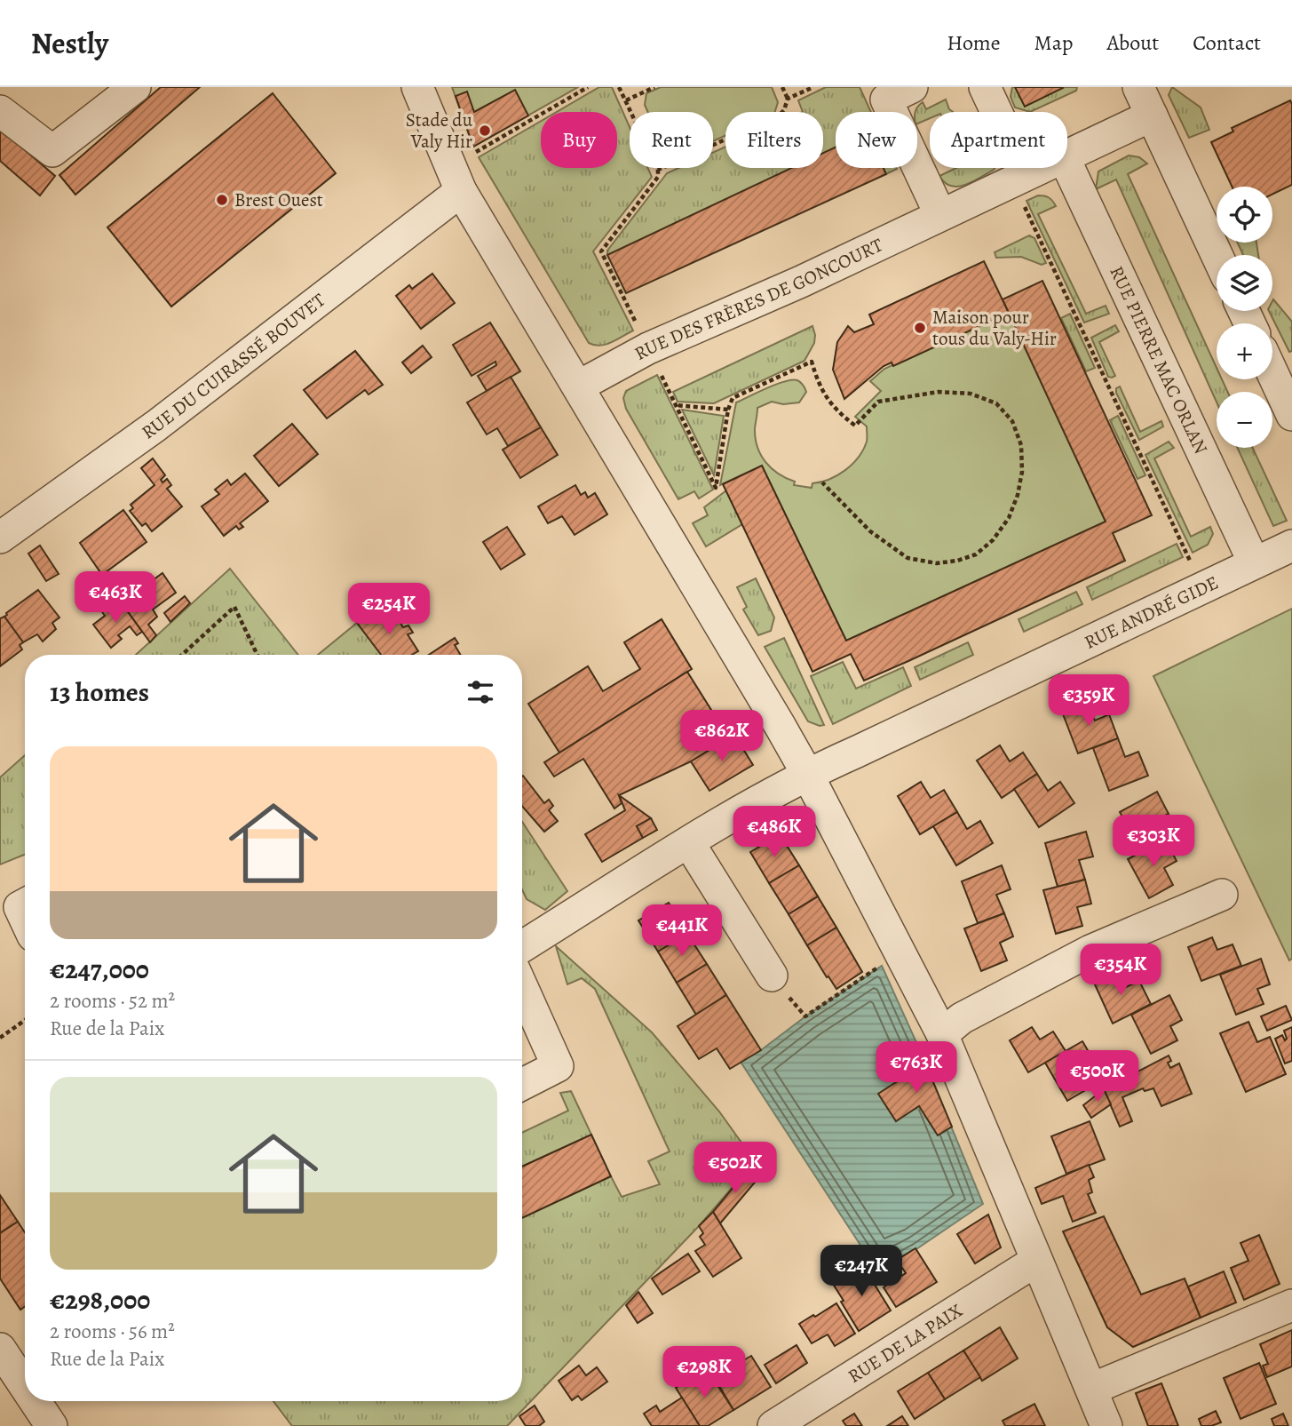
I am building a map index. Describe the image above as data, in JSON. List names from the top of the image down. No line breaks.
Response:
{"streets":{"street":["RUE DES FRÈRES DE GONCOURT","RUE PIERRE MAC ORLAN","RUE DU CUIRASSÉ BOUVET","RUE ANDRÉ GIDE","RUE DE LA PAIX"]},"crossings":[["RUE PIERRE MAC ORLAN","RUE ANDRÉ GIDE"]],"places":["Stade du Valy Hir","Brest Ouest","Maison pour tous du Valy-Hir"],"page":{"header":"Nestly","nav":["Home","Map","About","Contact"],"chip":["Buy","Rent","Filters","New","Apartment"],"map_buttons":["+","−"],"price":["€463K","€254K","€359K","€862K","€486K","€303K","€441K","€354K","€763K","€500K","€502K","€247K","€298K"],"heading":"13 homes","list":[{"name":"€247,000","note":"2 rooms · 52 m² · Rue de la Paix"},{"name":"€298,000","note":"2 rooms · 56 m² · Rue de la Paix"}]}}
